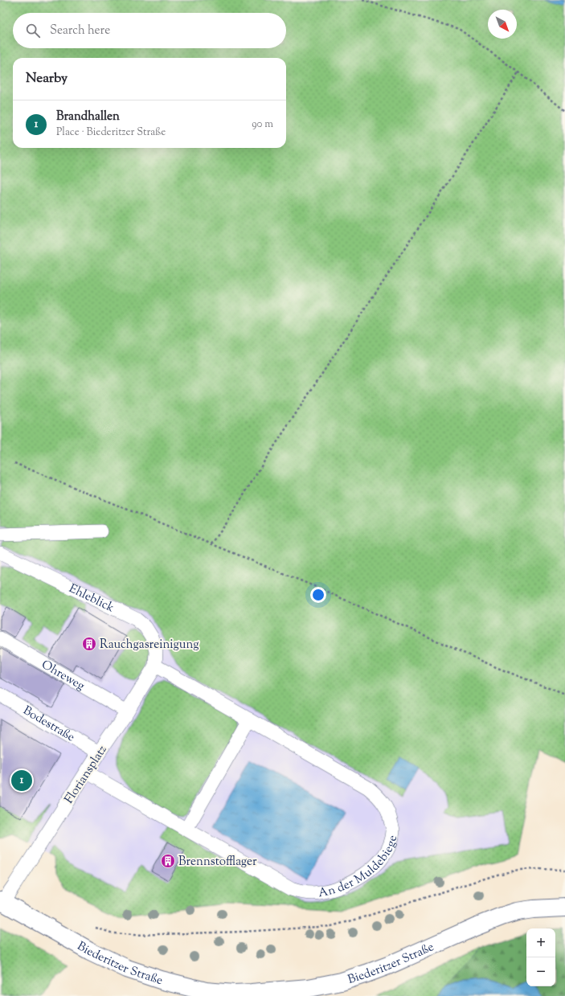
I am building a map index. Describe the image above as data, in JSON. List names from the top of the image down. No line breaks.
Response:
{"streets":{"street":["Biederitzer Straße"],"lane":["Ehleblick","Ohreweg","Bodestraße","Floriansplatz","An der Muldebiege"]},"crossings":[["Ehleblick","Floriansplatz"],["Ehleblick","An der Muldebiege"],["Ohreweg","Floriansplatz"],["Bodestraße","Floriansplatz"],["Floriansplatz","An der Muldebiege"],["Floriansplatz","Biederitzer Straße"]],"places":{"building":["Rauchgasreinigung","Brennstofflager"]},"north":"bottom right","page":{"search":"Search here","heading":"Nearby","list":[{"mark":"1","name":"Brandhallen","note":"Place · Biederitzer Straße","value":"90 m"}],"pins":"1","map_buttons":["+","−"]}}
